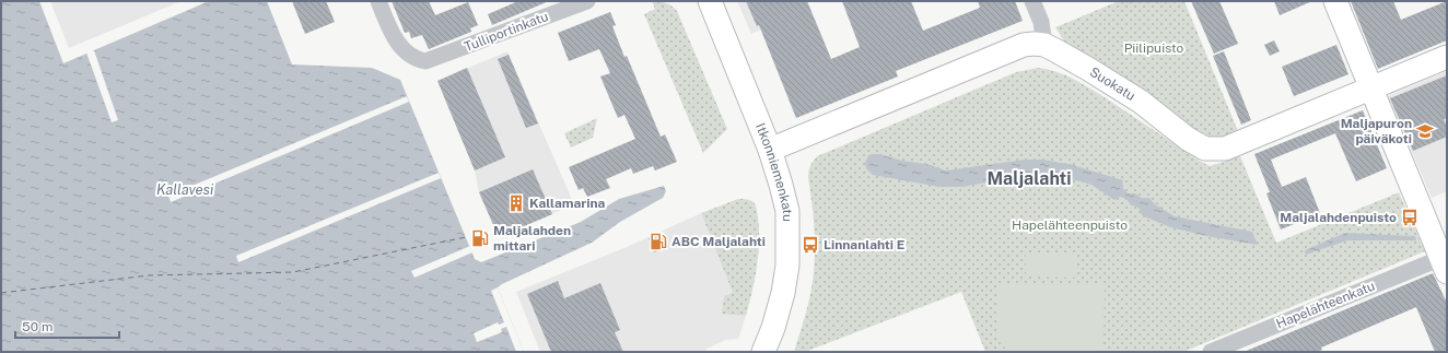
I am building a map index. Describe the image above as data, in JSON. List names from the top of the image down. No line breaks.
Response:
{"streets":{"street":["Tulliportinkatu","Suokatu","Itkonniemenkatu","Hapelähteenkatu"]},"crossings":[["Suokatu","Itkonniemenkatu"]],"districts":["Maljalahti"],"water":["Kallavesi"],"parks":["Piilipuisto","Hapelähteenpuisto"],"places":{"school or university":["Maljapuron päiväkoti"],"building":["Kallamarina"],"bus stop":["Maljalahdenpuisto","Linnanlahti E"],"fuel station":["Maljalahden mittari","ABC Maljalahti"]},"scale_bar":"50 m"}
